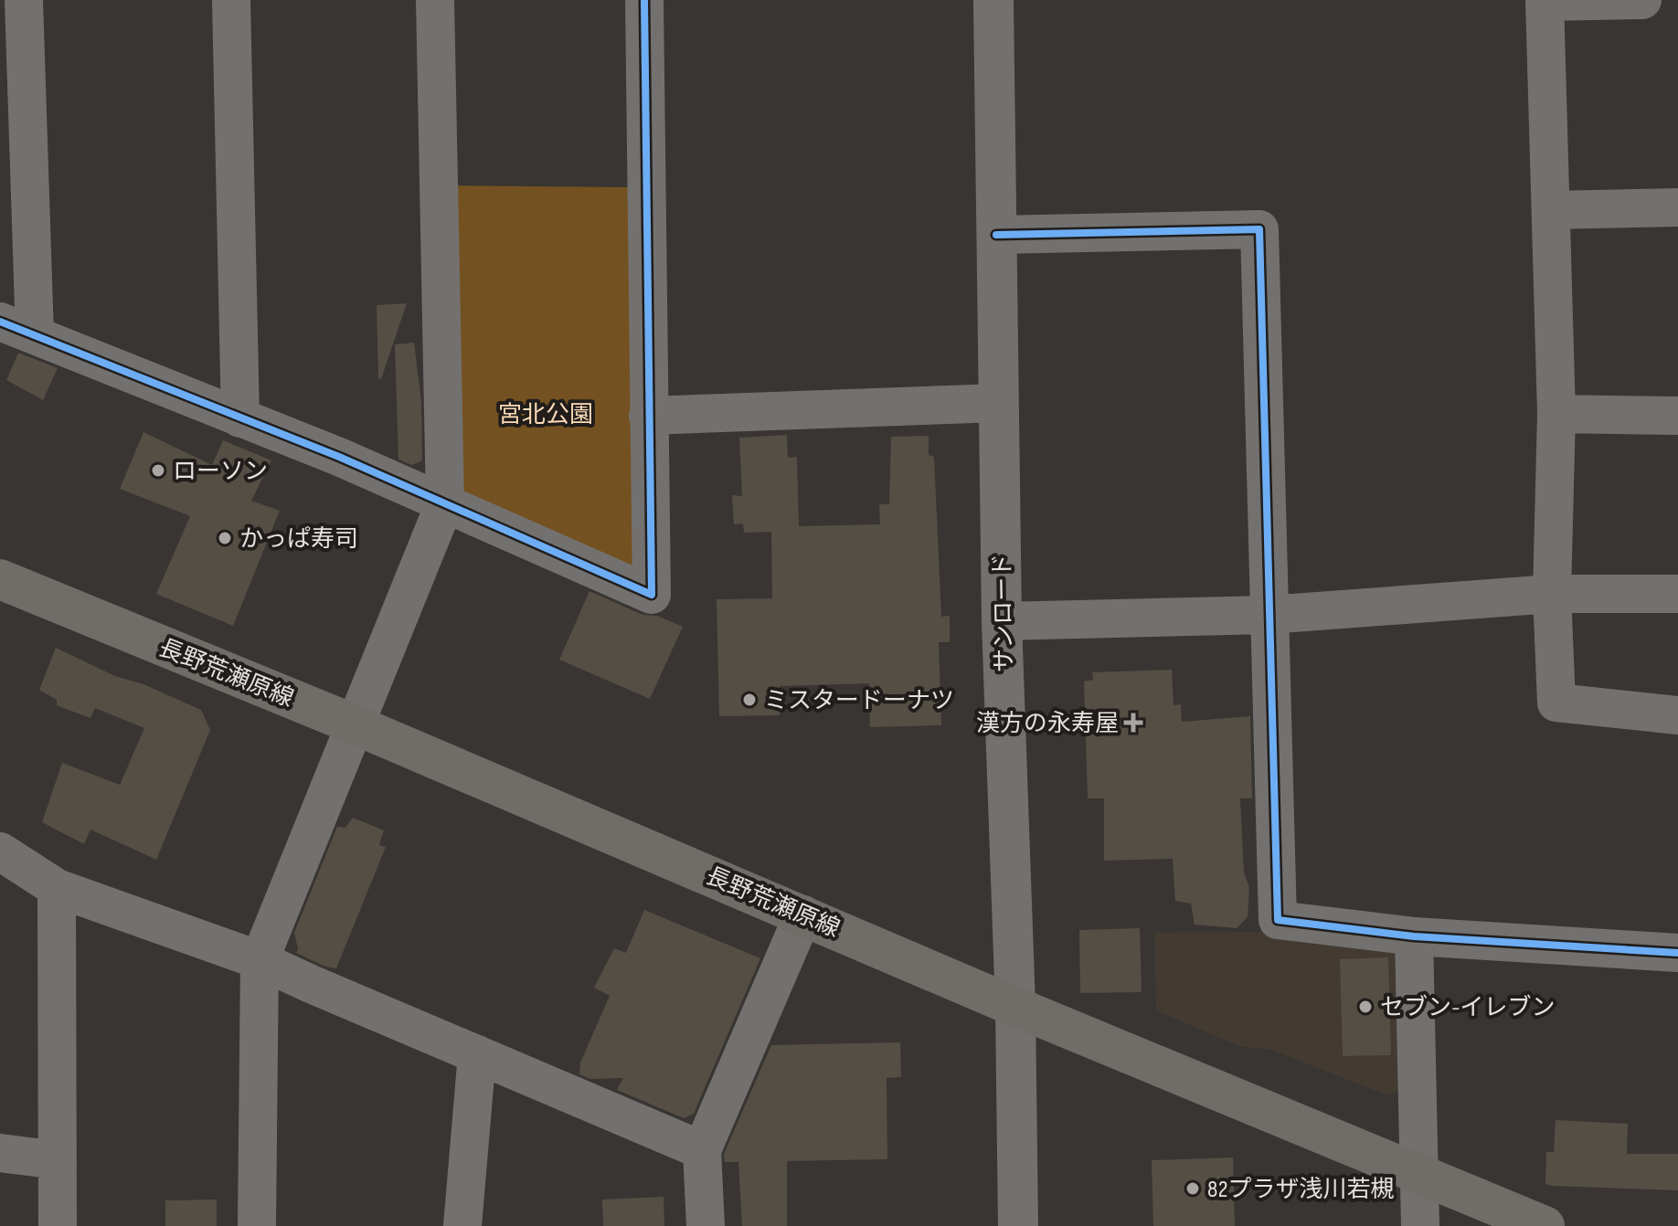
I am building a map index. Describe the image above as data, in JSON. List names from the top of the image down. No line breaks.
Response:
{"streets":{"main road":["長野荒瀬原線"],"street":["サンロード"]},"crossings":[["サンロード","長野荒瀬原線"]],"parks":["宮北公園"],"places":{"other":["ローソン","かっぱ寿司","ミスタードーナツ","セブン-イレブン","82プラザ浅川若槻"],"health":["漢方の永寿屋"]}}
